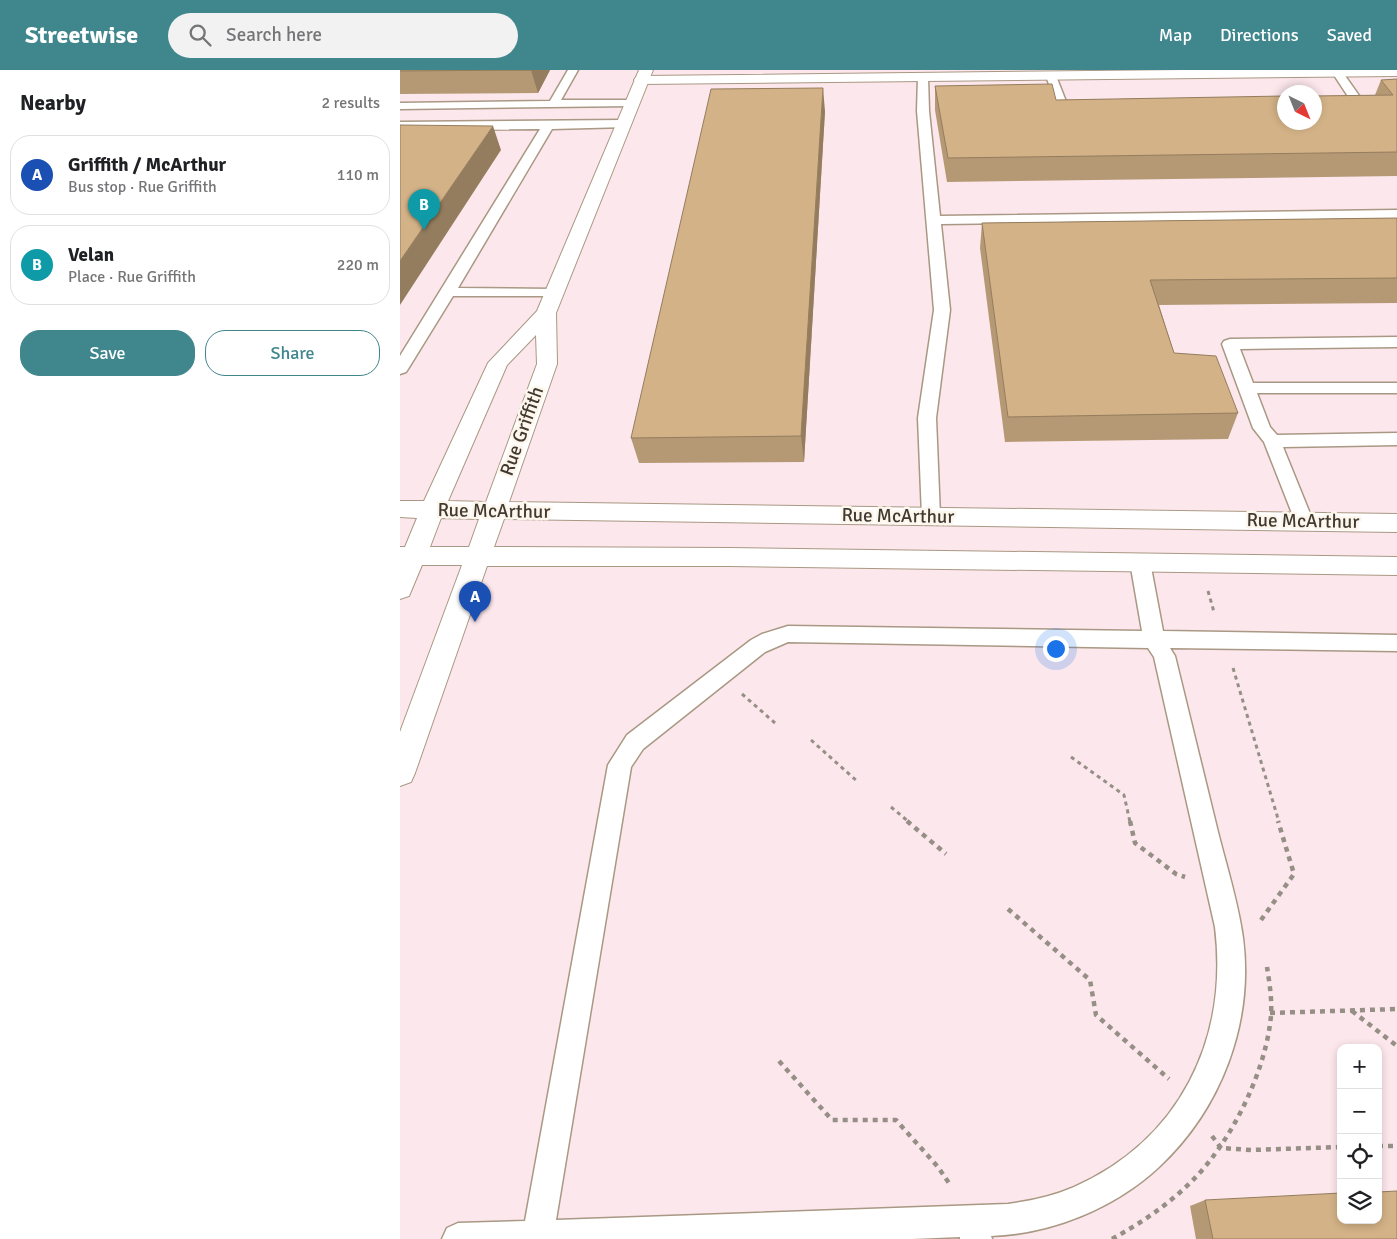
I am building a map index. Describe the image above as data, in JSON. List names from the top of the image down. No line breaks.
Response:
{"streets":{"street":["Rue Griffith","Rue McArthur"]},"crossings":[["Rue Griffith","Rue McArthur"]],"north":"bottom right","page":{"header":"Streetwise","search":"Search here","nav":["Map","Directions","Saved"],"heading":["Nearby","2 results"],"list":[{"mark":"A","name":"Griffith / McArthur","note":"Bus stop · Rue Griffith","value":"110 m"},{"mark":"B","name":"Velan","note":"Place · Rue Griffith","value":"220 m"}],"pins":["B","A"],"buttons":["Save","Share"],"map_buttons":["+","−"]}}
